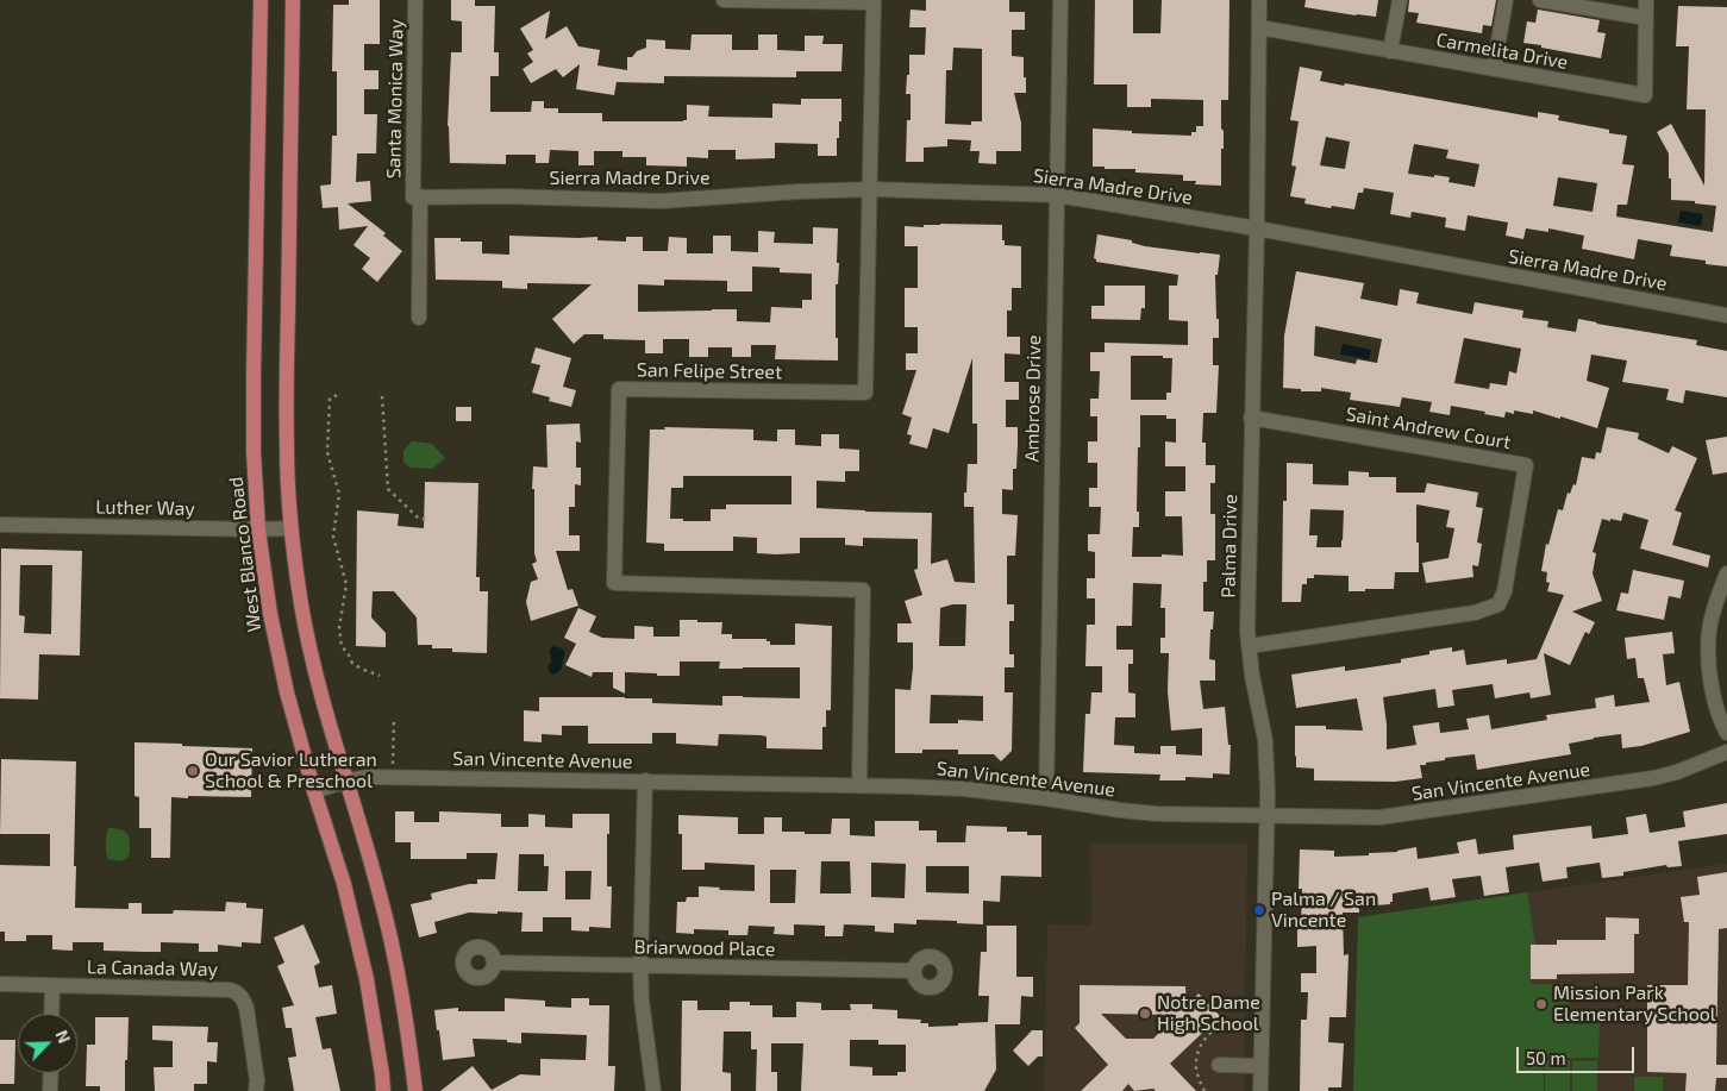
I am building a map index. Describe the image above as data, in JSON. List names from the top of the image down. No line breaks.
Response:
{"streets":{"main road":["West Blanco Road"],"street":["Carmelita Drive","Santa Monica Way","Sierra Madre Drive","San Felipe Street","Ambrose Drive","Saint Andrew Court","Luther Way","Palma Drive","San Vincente Avenue","Briarwood Place","La Canada Way"]},"crossings":[["Carmelita Drive","Palma Drive"],["Santa Monica Way","Sierra Madre Drive"],["Sierra Madre Drive","San Felipe Street"],["Sierra Madre Drive","Ambrose Drive"],["Sierra Madre Drive","Palma Drive"],["San Felipe Street","San Vincente Avenue"],["Ambrose Drive","San Vincente Avenue"],["Saint Andrew Court","Palma Drive"],["Luther Way","West Blanco Road"],["Palma Drive","San Vincente Avenue"],["West Blanco Road","San Vincente Avenue"]],"places":["Our Savior Lutheran School & Preschool","Palma / San Vincente","Mission Park Elementary School","Notre Dame High School"],"scale_bar":"50 m","north":"top right"}
